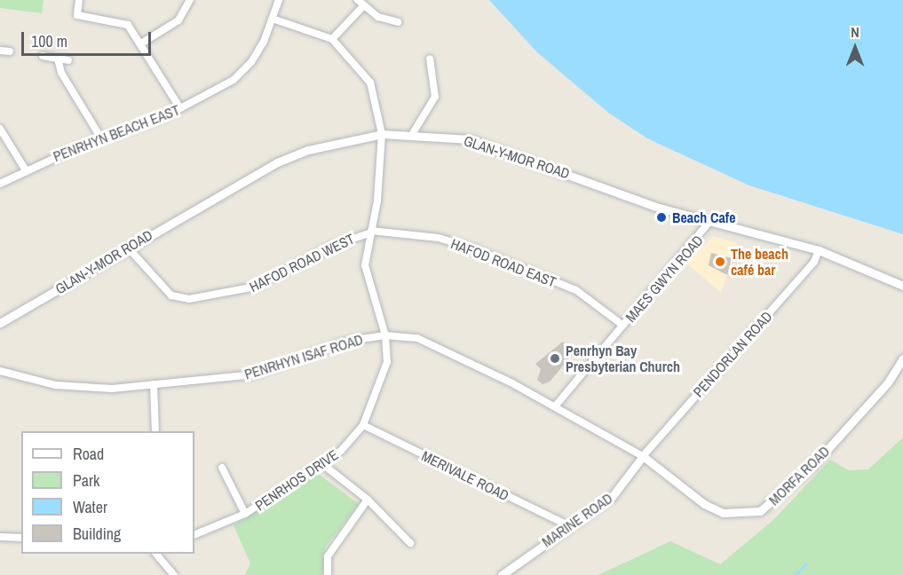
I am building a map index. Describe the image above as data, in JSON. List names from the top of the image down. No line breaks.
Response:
{"streets":{"street":["PENRHYN BEACH EAST","GLAN-Y-MOR ROAD","HAFOD ROAD WEST","HAFOD ROAD EAST","MAES GWYN ROAD","PENDORLAN ROAD","PENRHYN ISAF ROAD","MERIVALE ROAD","MORFA ROAD","PENRHOS DRIVE","MARINE ROAD"]},"crossings":[["GLAN-Y-MOR ROAD","HAFOD ROAD WEST"],["GLAN-Y-MOR ROAD","MAES GWYN ROAD"],["GLAN-Y-MOR ROAD","PENDORLAN ROAD"],["GLAN-Y-MOR ROAD","PENRHOS DRIVE"],["HAFOD ROAD WEST","HAFOD ROAD EAST"],["HAFOD ROAD WEST","PENRHOS DRIVE"],["HAFOD ROAD EAST","MAES GWYN ROAD"],["HAFOD ROAD EAST","PENRHOS DRIVE"],["MAES GWYN ROAD","PENRHYN ISAF ROAD"],["PENDORLAN ROAD","PENRHYN ISAF ROAD"],["PENDORLAN ROAD","MORFA ROAD"],["PENDORLAN ROAD","MARINE ROAD"],["PENRHYN ISAF ROAD","MORFA ROAD"],["PENRHYN ISAF ROAD","PENRHOS DRIVE"],["PENRHYN ISAF ROAD","MARINE ROAD"],["MERIVALE ROAD","PENRHOS DRIVE"],["MERIVALE ROAD","MARINE ROAD"],["MORFA ROAD","MARINE ROAD"]],"places":["Beach Cafe","The beach café bar","Penrhyn Bay Presbyterian Church"],"legend":["Road","Park","Water","Building"],"scale_bar":"100 m","north":"top"}
